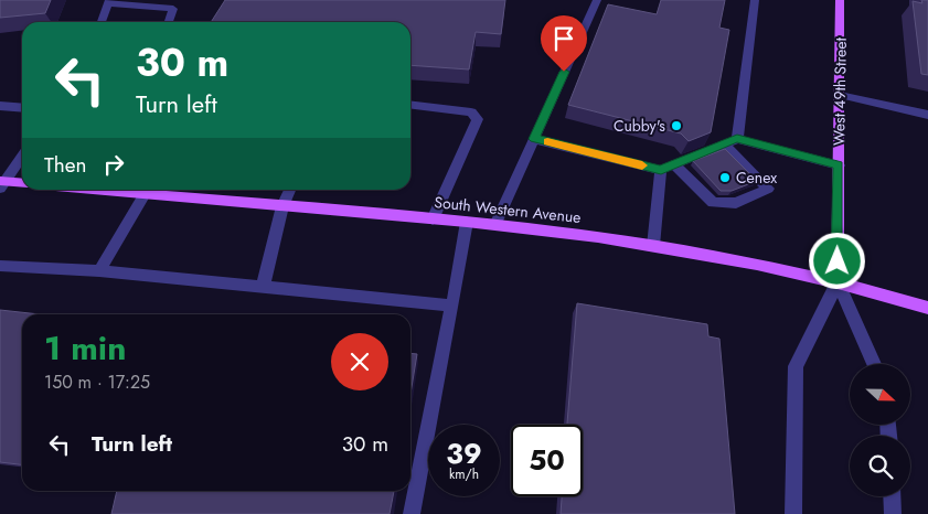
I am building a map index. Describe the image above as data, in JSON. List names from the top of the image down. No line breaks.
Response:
{"streets":{"main road":["West 49th Street","South Western Avenue"]},"crossings":[["West 49th Street","South Western Avenue"]],"places":["Cubby's","Cenex"],"north":"right","page":{"turn":["30 m","Turn left"],"then":"Then","heading":["1 min","150 m · 17:25"],"list":[{"name":"Turn left","value":"30 m"}],"speed":"39 km/h","limit":"50"}}
